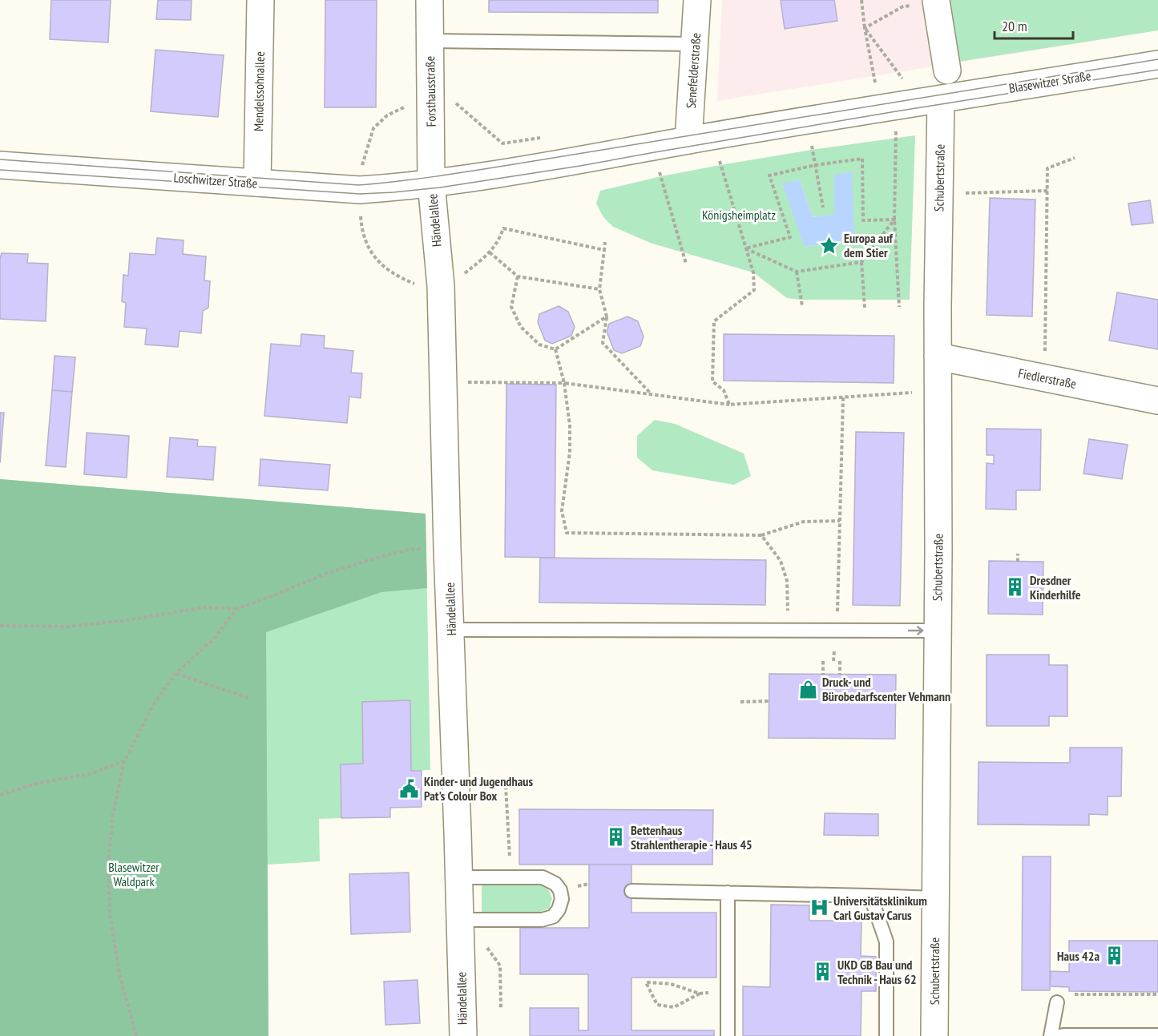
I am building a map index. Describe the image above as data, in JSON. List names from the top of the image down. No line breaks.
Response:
{"streets":{"street":["Senefelderstraße","Blasewitzer Straße","Mendelssohnallee","Forsthausstraße","Schubertstraße","Loschwitzer Straße","Händelallee","Fiedlerstraße"]},"crossings":[["Blasewitzer Straße","Schubertstraße"],["Mendelssohnallee","Loschwitzer Straße"],["Forsthausstraße","Loschwitzer Straße"],["Forsthausstraße","Händelallee"],["Schubertstraße","Fiedlerstraße"],["Loschwitzer Straße","Händelallee"]],"parks":["Königsheimplatz","Blasewitzer Waldpark"],"places":{"place":["Europa auf dem Stier"],"building":["Dresdner Kinderhilfe","Bettenhaus Strahlentherapie - Haus 45","Haus 42a","UKD GB Bau und Technik - Haus 62"],"shop":["Druck- und Bürobedarfscenter Vehmann"],"public building":["Kinder- und Jugendhaus Pat's Colour Box"],"hospital":["Universitätsklinikum Carl Gustav Carus"]},"scale_bar":"20 m"}
